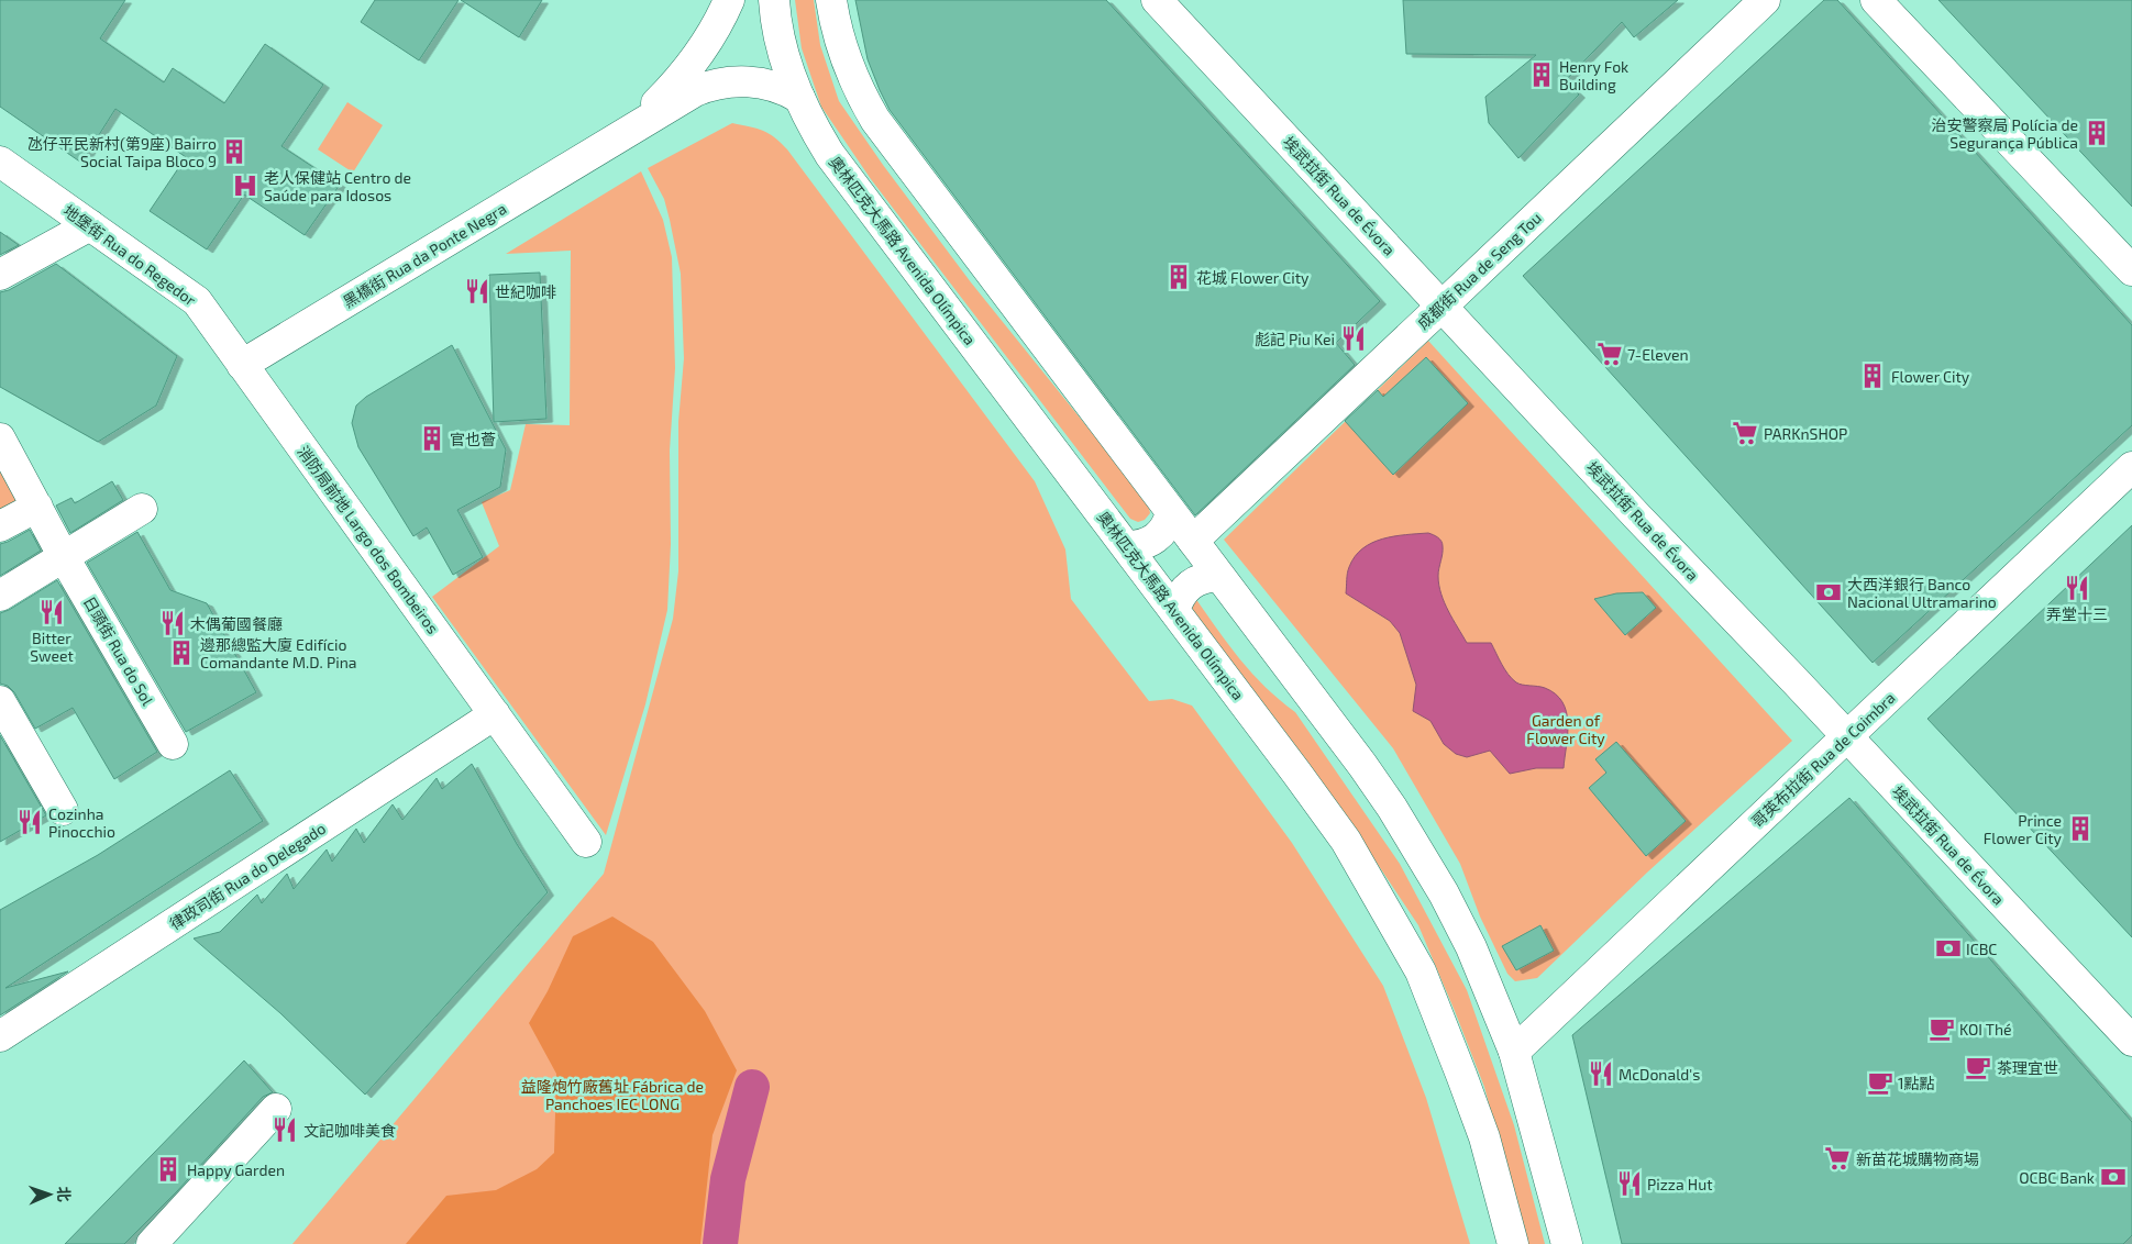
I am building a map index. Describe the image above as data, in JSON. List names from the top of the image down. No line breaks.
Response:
{"streets":{"street":["埃武拉街 Rua de Évora","奧林匹克大馬路 Avenida Olímpica","地堡街 Rua do Regedor","黑橋街 Rua da Ponte Negra","成都街 Rua de Seng Tou","消防局前地 Largo dos Bombeiros","日頭街 Rua do Sol","哥英布拉街 Rua de Coimbra","律政司街 Rua do Delegado"]},"crossings":[["埃武拉街 Rua de Évora","成都街 Rua de Seng Tou"],["埃武拉街 Rua de Évora","哥英布拉街 Rua de Coimbra"],["奧林匹克大馬路 Avenida Olímpica","黑橋街 Rua da Ponte Negra"],["地堡街 Rua do Regedor","黑橋街 Rua da Ponte Negra"],["地堡街 Rua do Regedor","消防局前地 Largo dos Bombeiros"],["黑橋街 Rua da Ponte Negra","消防局前地 Largo dos Bombeiros"],["消防局前地 Largo dos Bombeiros","律政司街 Rua do Delegado"]],"parks":["Garden of Flower City","益隆炮竹廠舊址 Fábrica de Panchoes IEC LONG"],"places":{"building":["Henry Fok Building","治安警察局 Polícia de Segurança Pública","氹仔平民新村(第9座) Bairro Social Taipa Bloco 9","花城 Flower City","Flower City","官也薈","邊那總監大廈 Edifício Comandante M.D. Pina","Prince Flower City","Happy Garden"],"hospital":["老人保健站 Centro de Saúde para Idosos"],"restaurant":["世紀咖啡","彪記 Piu Kei","弄堂十三","Bitter Sweet","木偶葡國餐廳","Cozinha Pinocchio","McDonald's","文記咖啡美食","Pizza Hut"],"supermarket":["7-Eleven","PARKnSHOP","新苗花城購物商場"],"bank":["大西洋銀行 Banco Nacional Ultramarino","ICBC","OCBC Bank"],"cafe":["KOI Thé","茶理宜世","1點點"]},"north":"right"}
